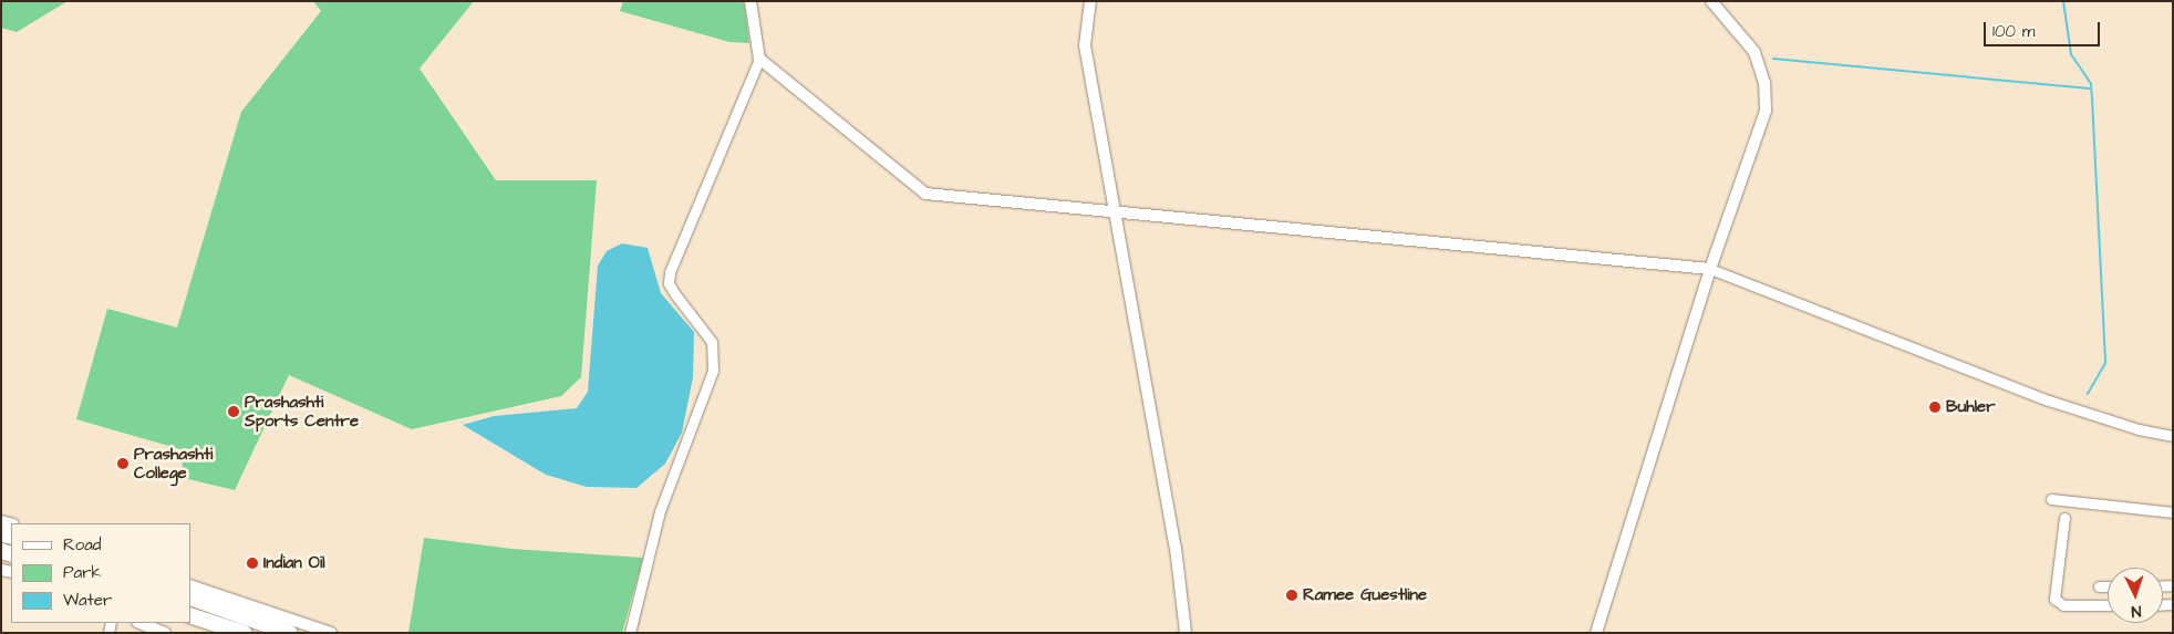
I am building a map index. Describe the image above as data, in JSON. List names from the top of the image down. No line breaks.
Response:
{"places":["Buhler","Prashashti Sports Centre","Prashashti College","Indian Oil","Ramee Guestline"],"legend":["Road","Park","Water"],"scale_bar":"100 m","north":"bottom"}
